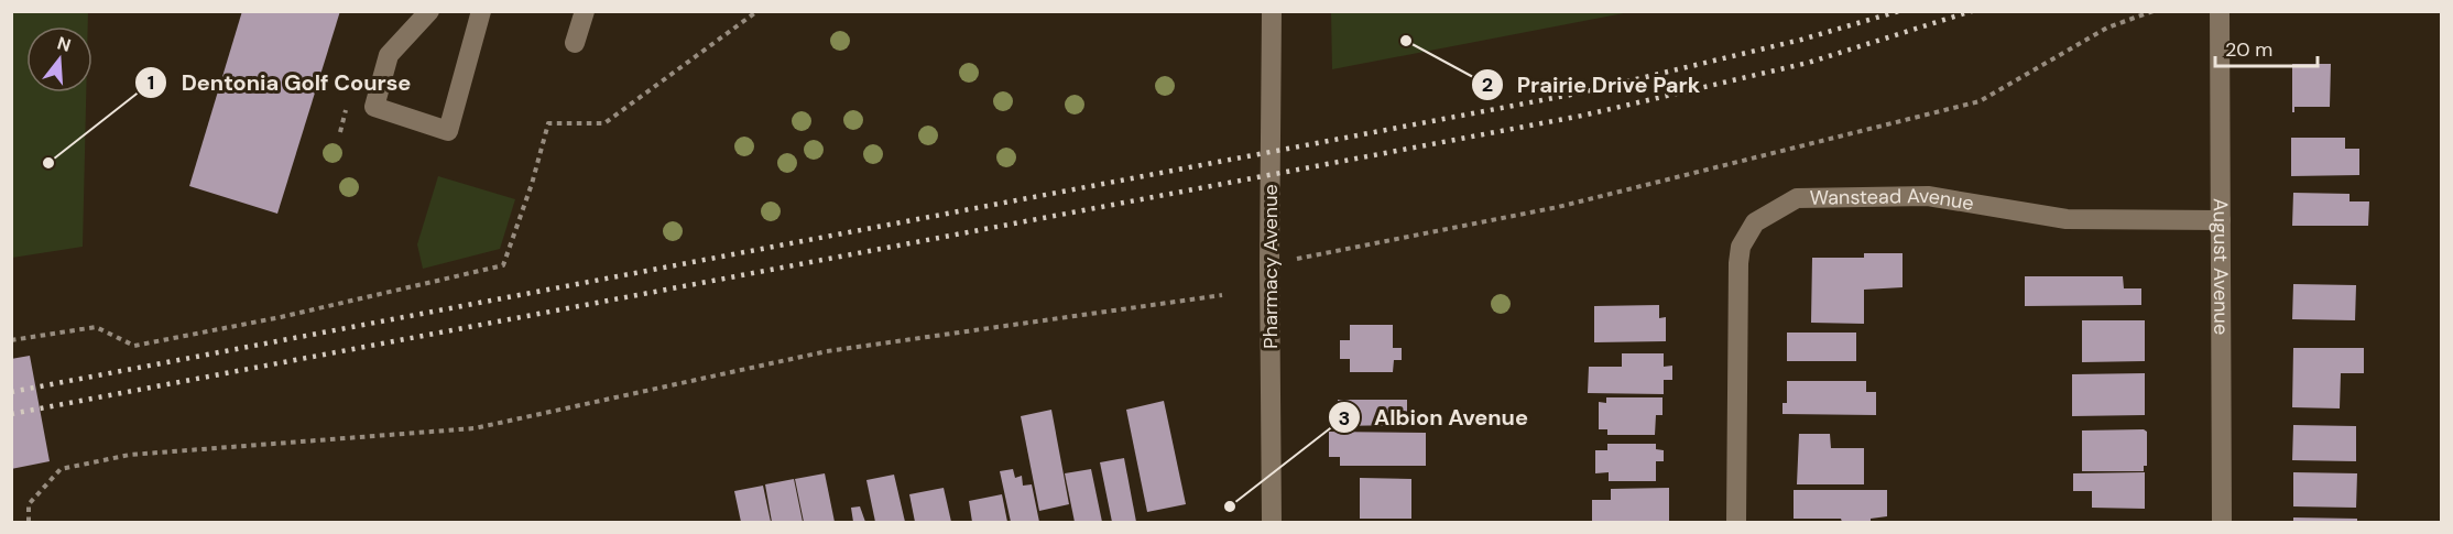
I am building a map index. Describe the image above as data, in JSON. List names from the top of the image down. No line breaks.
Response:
{"streets":{"street":["Wanstead Avenue","Pharmacy Avenue","August Avenue"]},"crossings":[["Wanstead Avenue","August Avenue"]],"places":["Prairie Drive Park","Dentonia Golf Course","Albion Avenue"],"scale_bar":"20 m","north":"top"}
